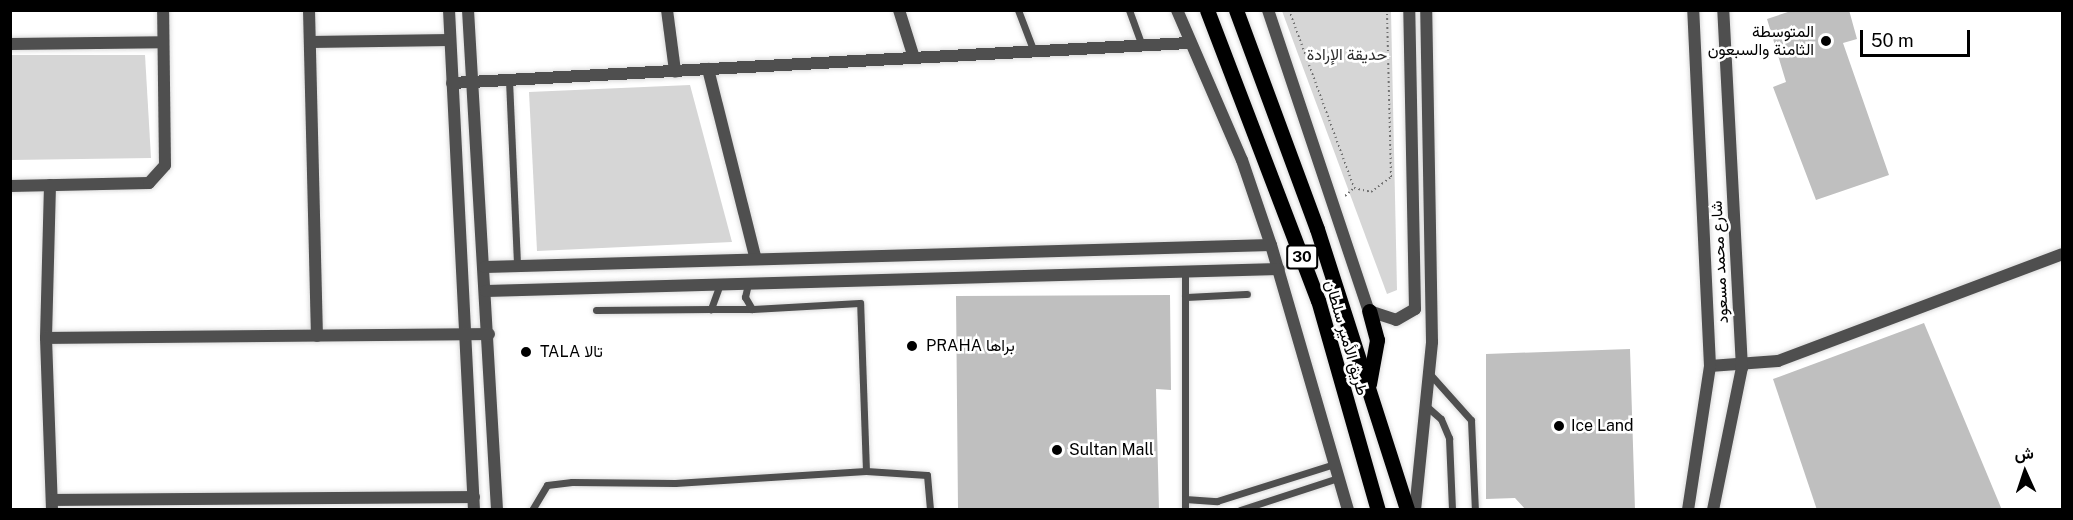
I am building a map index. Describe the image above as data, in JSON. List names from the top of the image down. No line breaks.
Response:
{"streets":{"main road":["30","طريق الأمير سلطان"],"street":["شارع محمد مسعود"]},"parks":["حديقة الإرادة"],"places":["المتوسطة الثامنة والسبعون","PRAHA براها","TALA تالا","Ice Land","Sultan Mall"],"scale_bar":"50 m","north":"top"}
